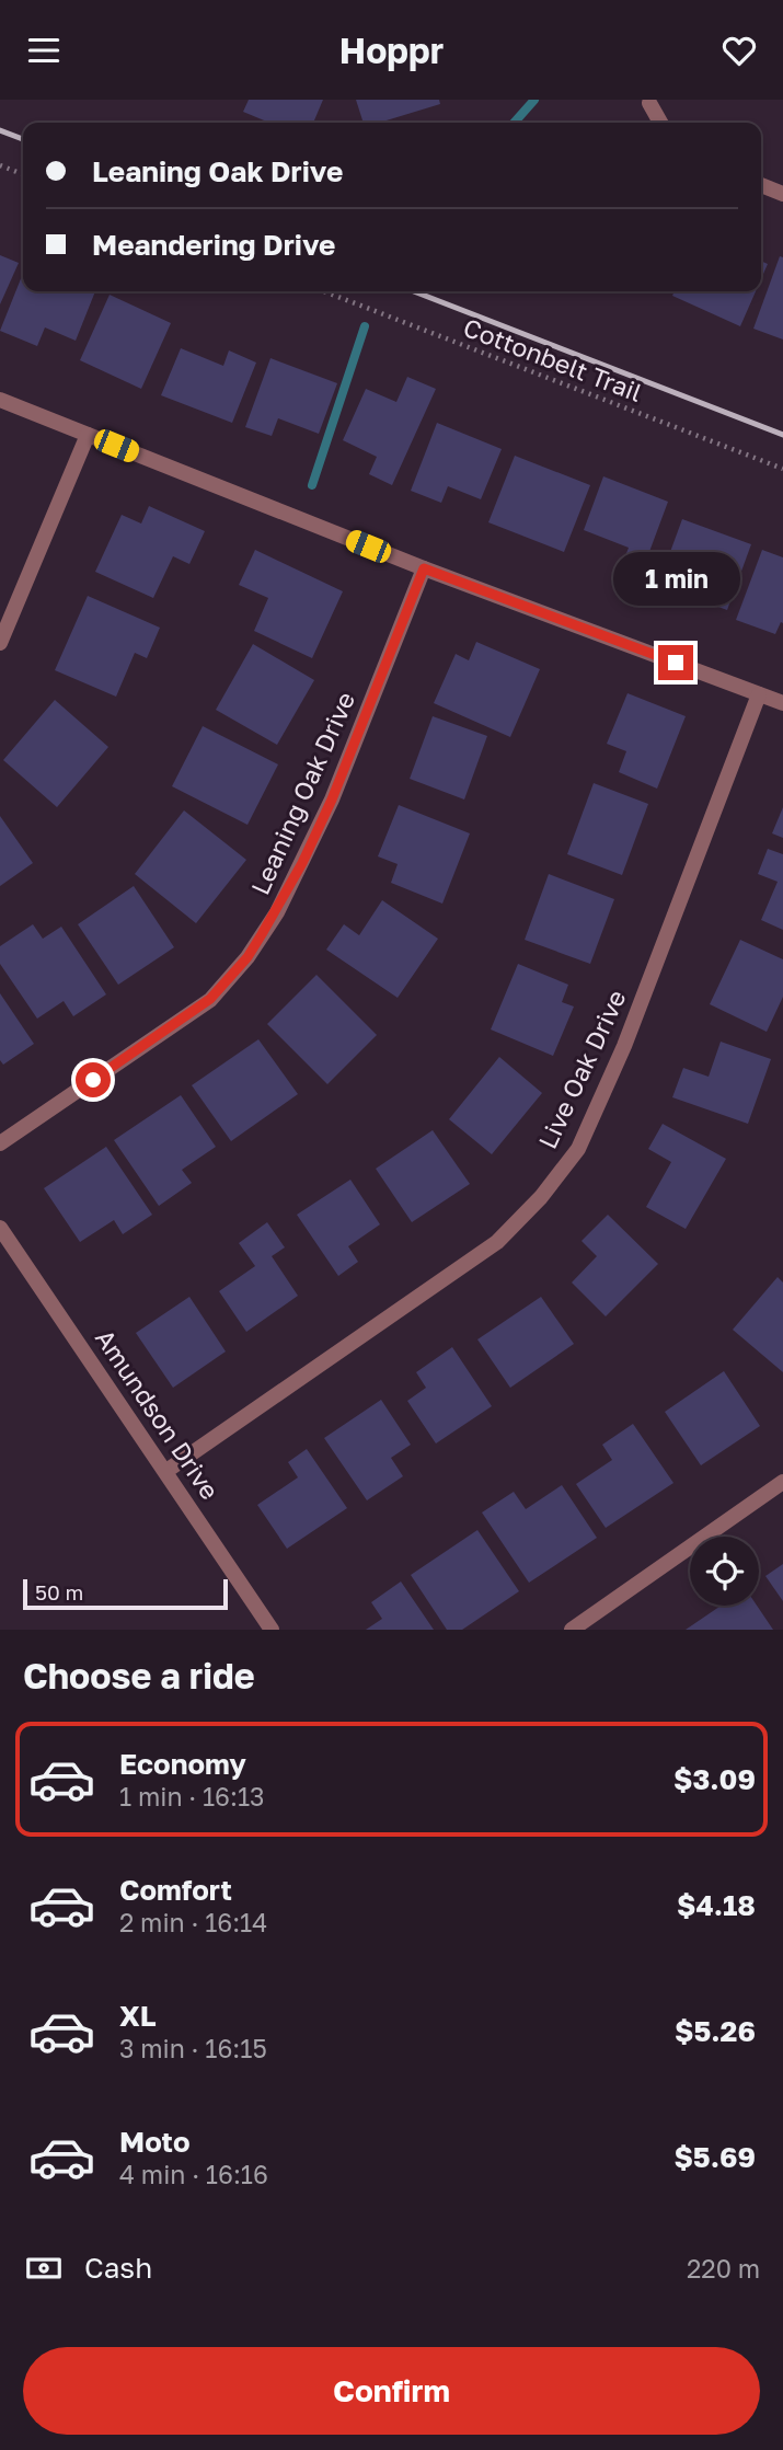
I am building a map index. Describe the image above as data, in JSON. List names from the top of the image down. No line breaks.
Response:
{"streets":{"street":["Leaning Oak Drive","Live Oak Drive","Amundson Drive"],"path":["Cottonbelt Trail"]},"crossings":[["Live Oak Drive","Amundson Drive"]],"scale_bar":"50 m","page":{"header":"Hoppr","banner":["Leaning Oak Drive","Meandering Drive"],"bubble":"1 min","scale":"50 m","heading":"Choose a ride","list":[{"name":"Economy","note":"1 min · 16:13","value":"$3.09"},{"name":"Comfort","note":"2 min · 16:14","value":"$4.18"},{"name":"XL","note":"3 min · 16:15","value":"$5.26"},{"name":"Moto","note":"4 min · 16:16","value":"$5.69"}],"pay":["Cash","220 m"],"buttons":"Confirm"}}
